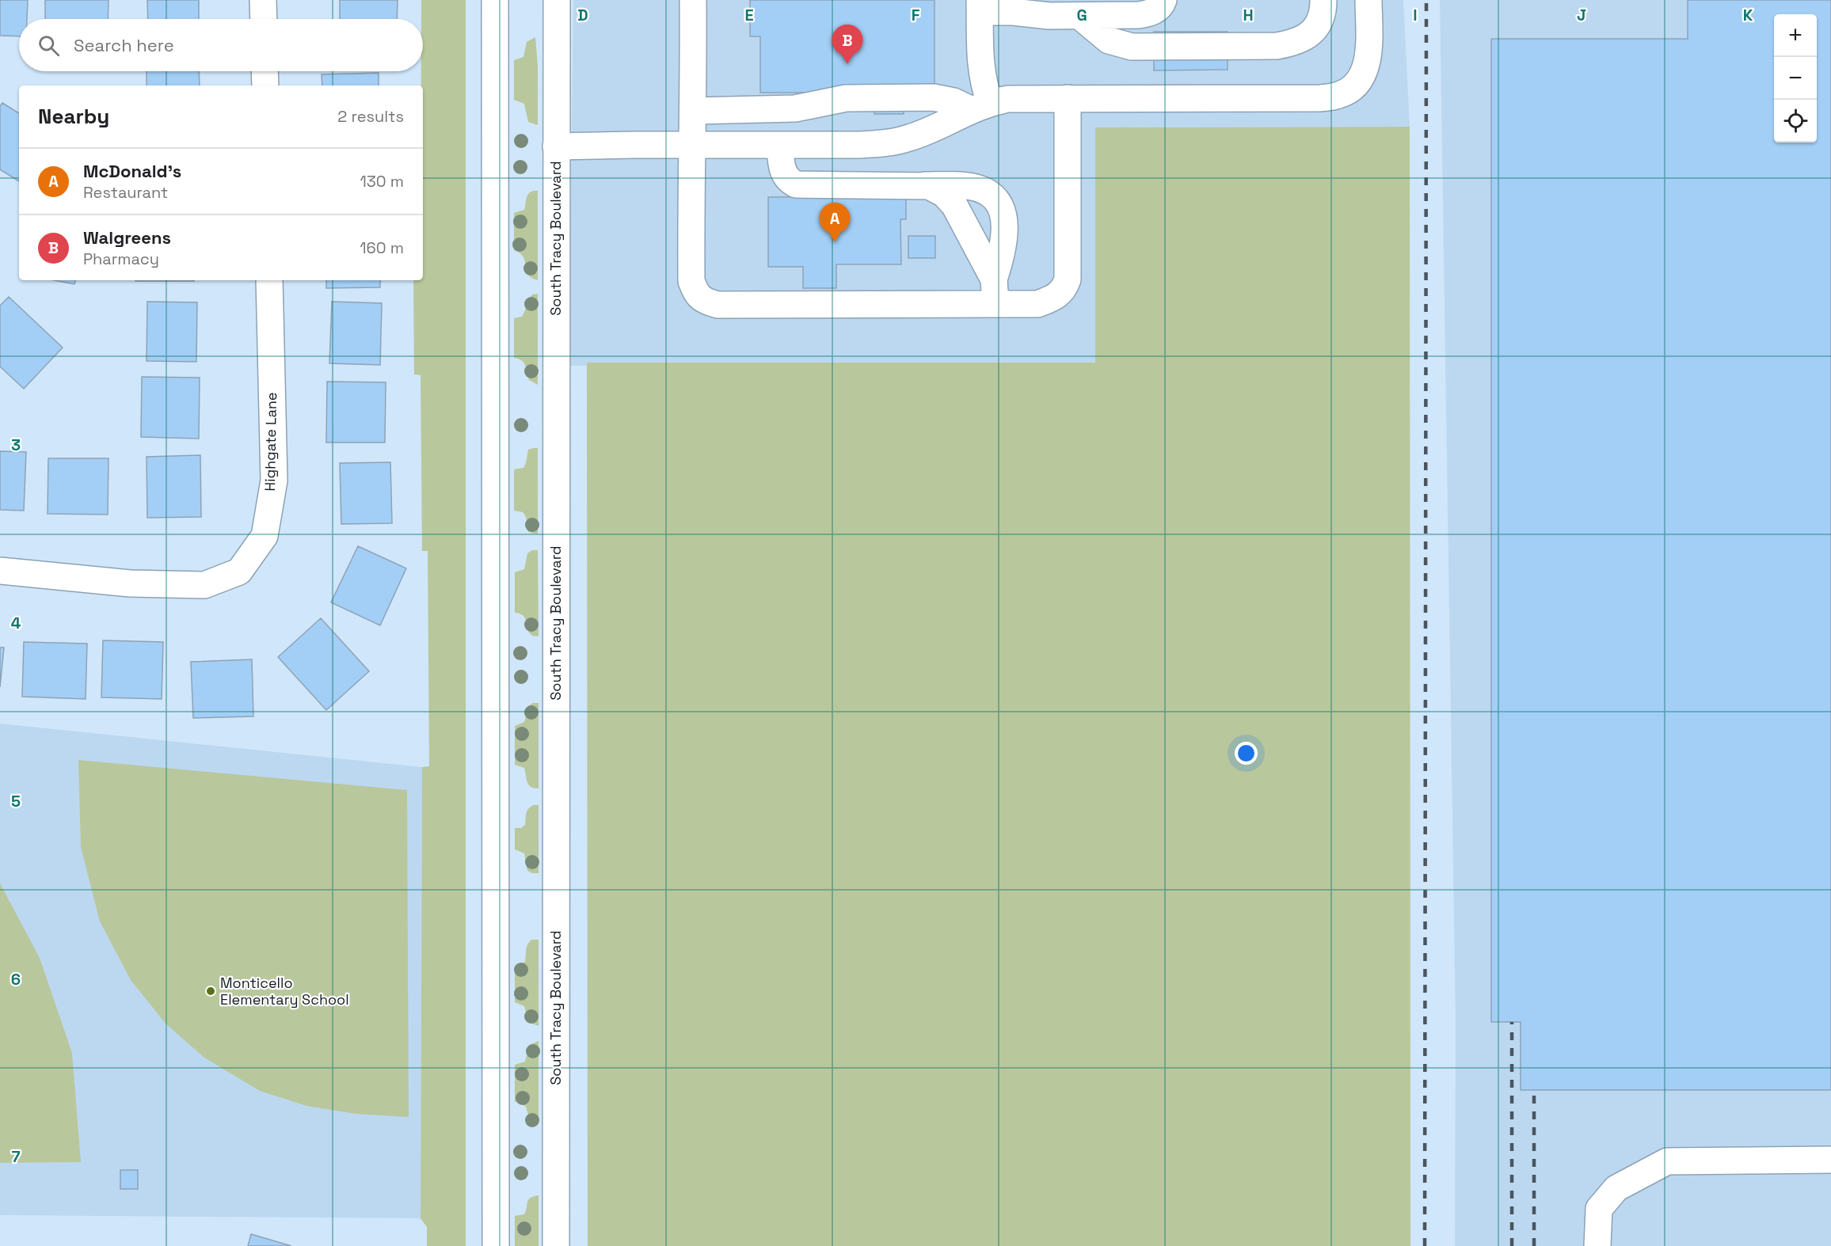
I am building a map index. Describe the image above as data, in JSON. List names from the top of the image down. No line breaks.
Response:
{"streets":{"main road":["South Tracy Boulevard","Highgate Lane"]},"places":["Monticello Elementary School"],"page":{"map_buttons":["+","−"],"search":"Search here","pins":["B","A"],"heading":["Nearby","2 results"],"list":[{"mark":"A","name":"McDonald's","note":"Restaurant","value":"130 m"},{"mark":"B","name":"Walgreens","note":"Pharmacy","value":"160 m"}]},"grid":{"columns":["D","E","F","G","H","I","J","K"],"rows":["3","4","5","6","7"]}}
